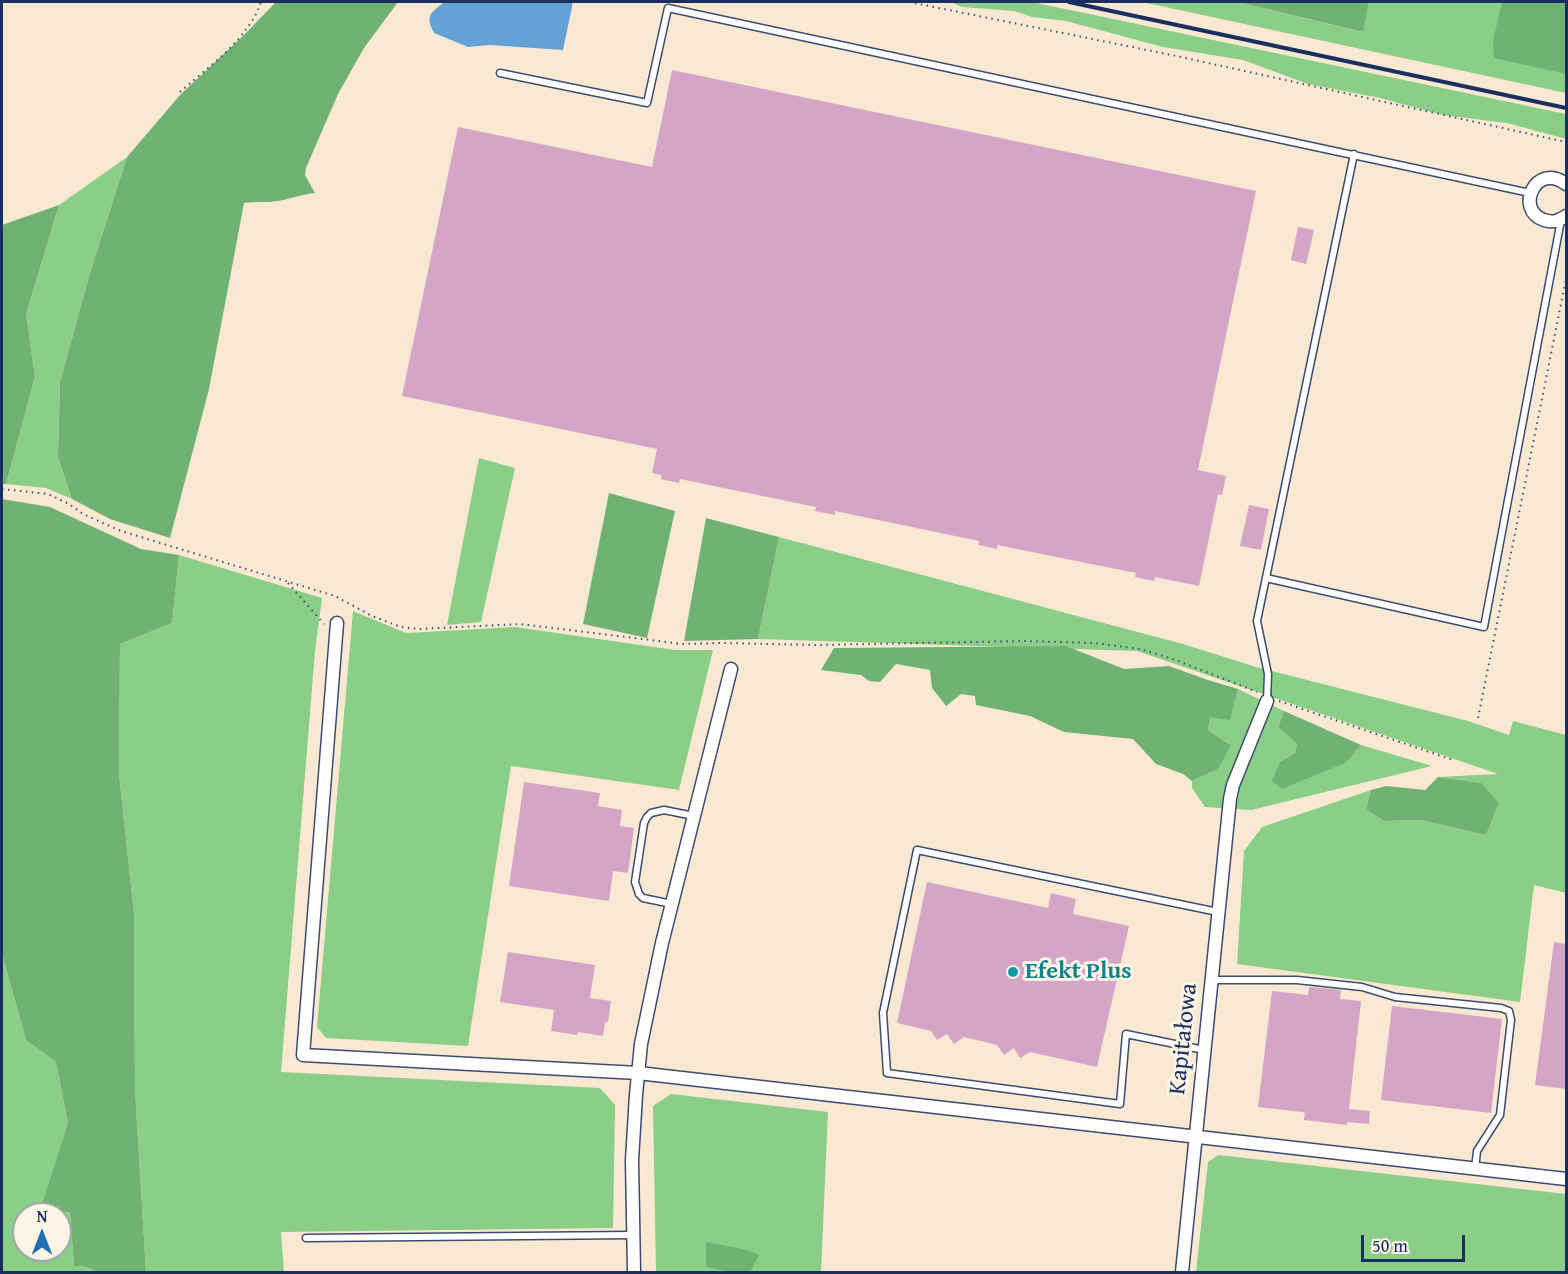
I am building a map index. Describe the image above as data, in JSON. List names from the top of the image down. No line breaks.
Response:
{"streets":{"street":["Kapitałowa"]},"places":["Efekt Plus"],"scale_bar":"50 m","north":"top"}
